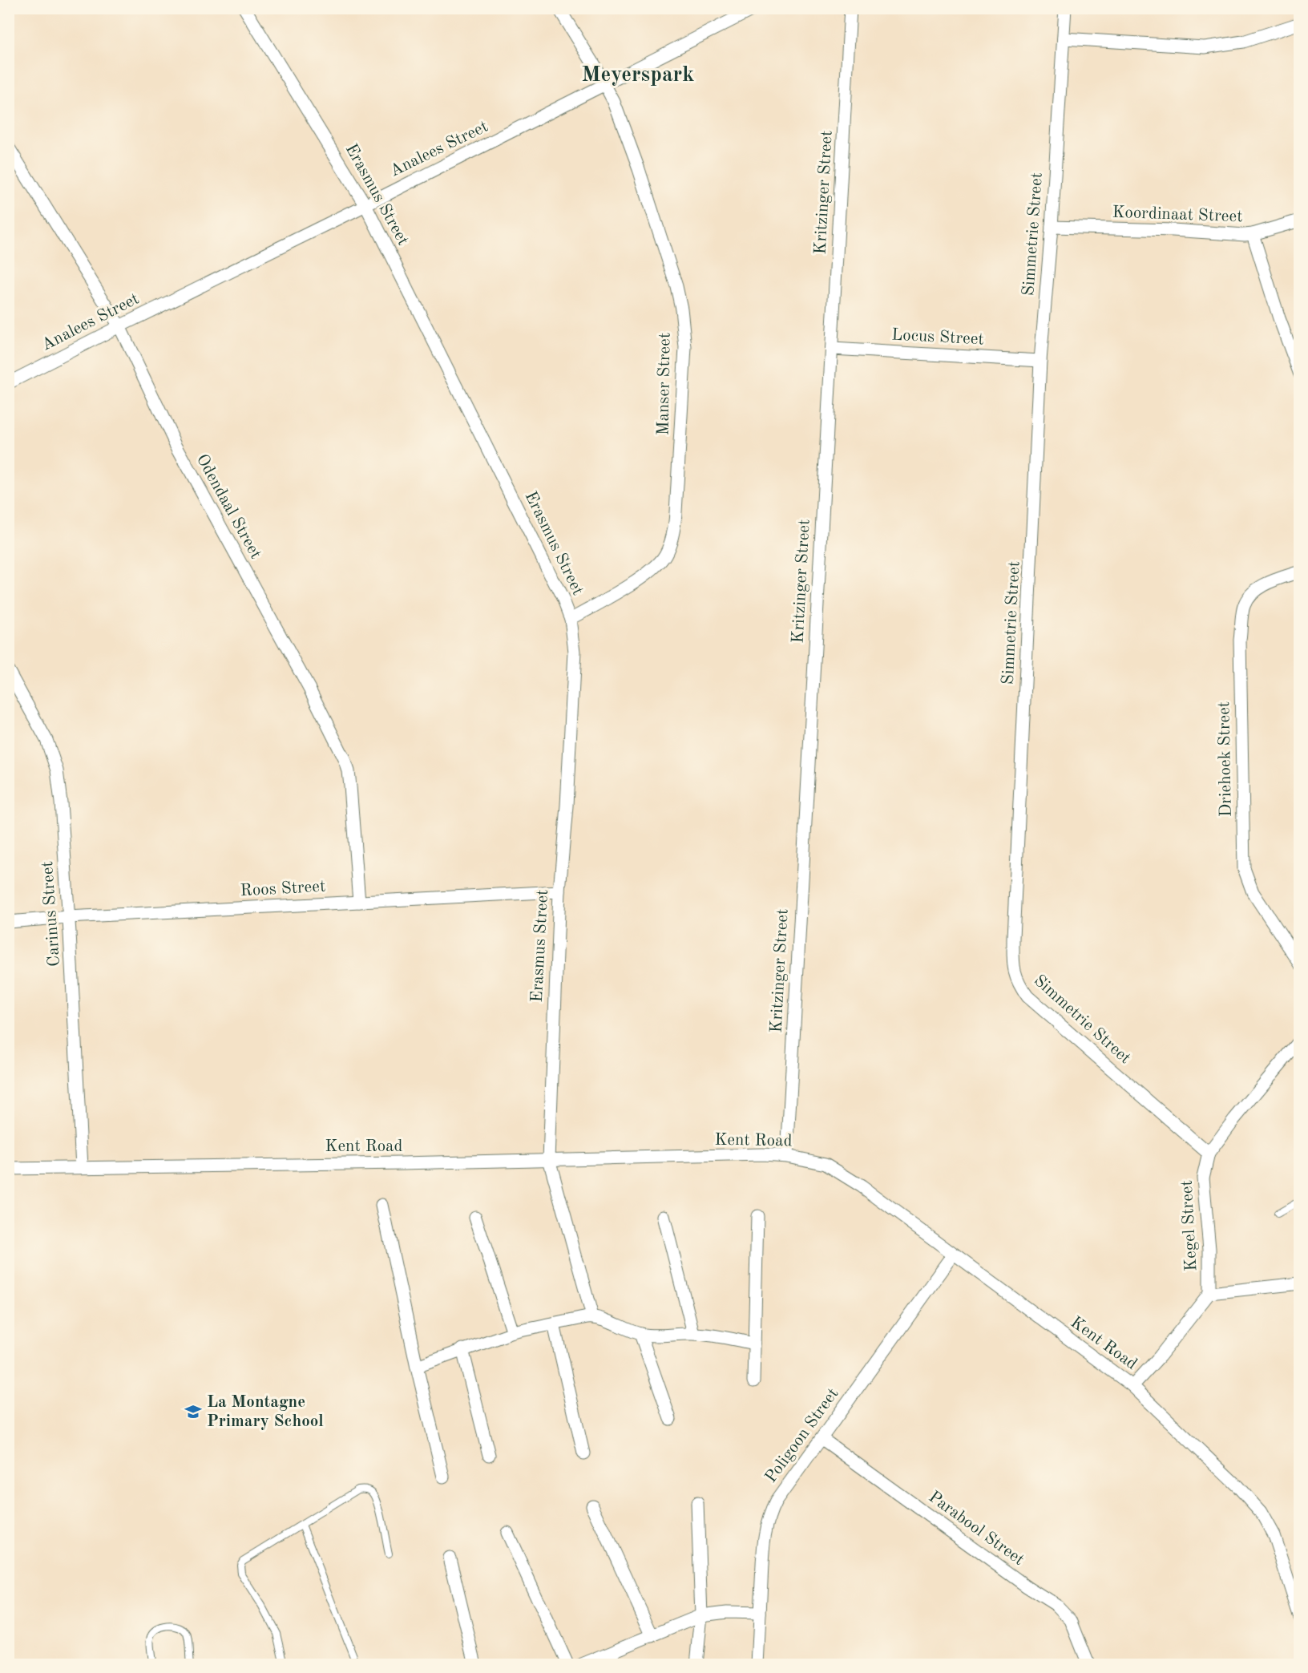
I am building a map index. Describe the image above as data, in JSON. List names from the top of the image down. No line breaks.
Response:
{"streets":{"street":["Analees Street","Kritzinger Street","Erasmus Street","Koordinaat Street","Simmetrie Street","Locus Street","Manser Street","Odendaal Street","Driehoek Street","Roos Street","Carinus Street","Kent Road","Kegel Street","Poligoon Street","Parabool Street"]},"crossings":[["Analees Street","Erasmus Street"],["Analees Street","Manser Street"],["Analees Street","Odendaal Street"],["Kritzinger Street","Locus Street"],["Kritzinger Street","Kent Road"],["Erasmus Street","Manser Street"],["Erasmus Street","Roos Street"],["Erasmus Street","Kent Road"],["Koordinaat Street","Simmetrie Street"],["Simmetrie Street","Locus Street"],["Simmetrie Street","Kegel Street"],["Odendaal Street","Roos Street"],["Roos Street","Carinus Street"],["Carinus Street","Kent Road"],["Kent Road","Kegel Street"],["Kent Road","Poligoon Street"],["Poligoon Street","Parabool Street"]],"districts":["Meyerspark"],"places":{"school or university":["La Montagne Primary School"]}}
